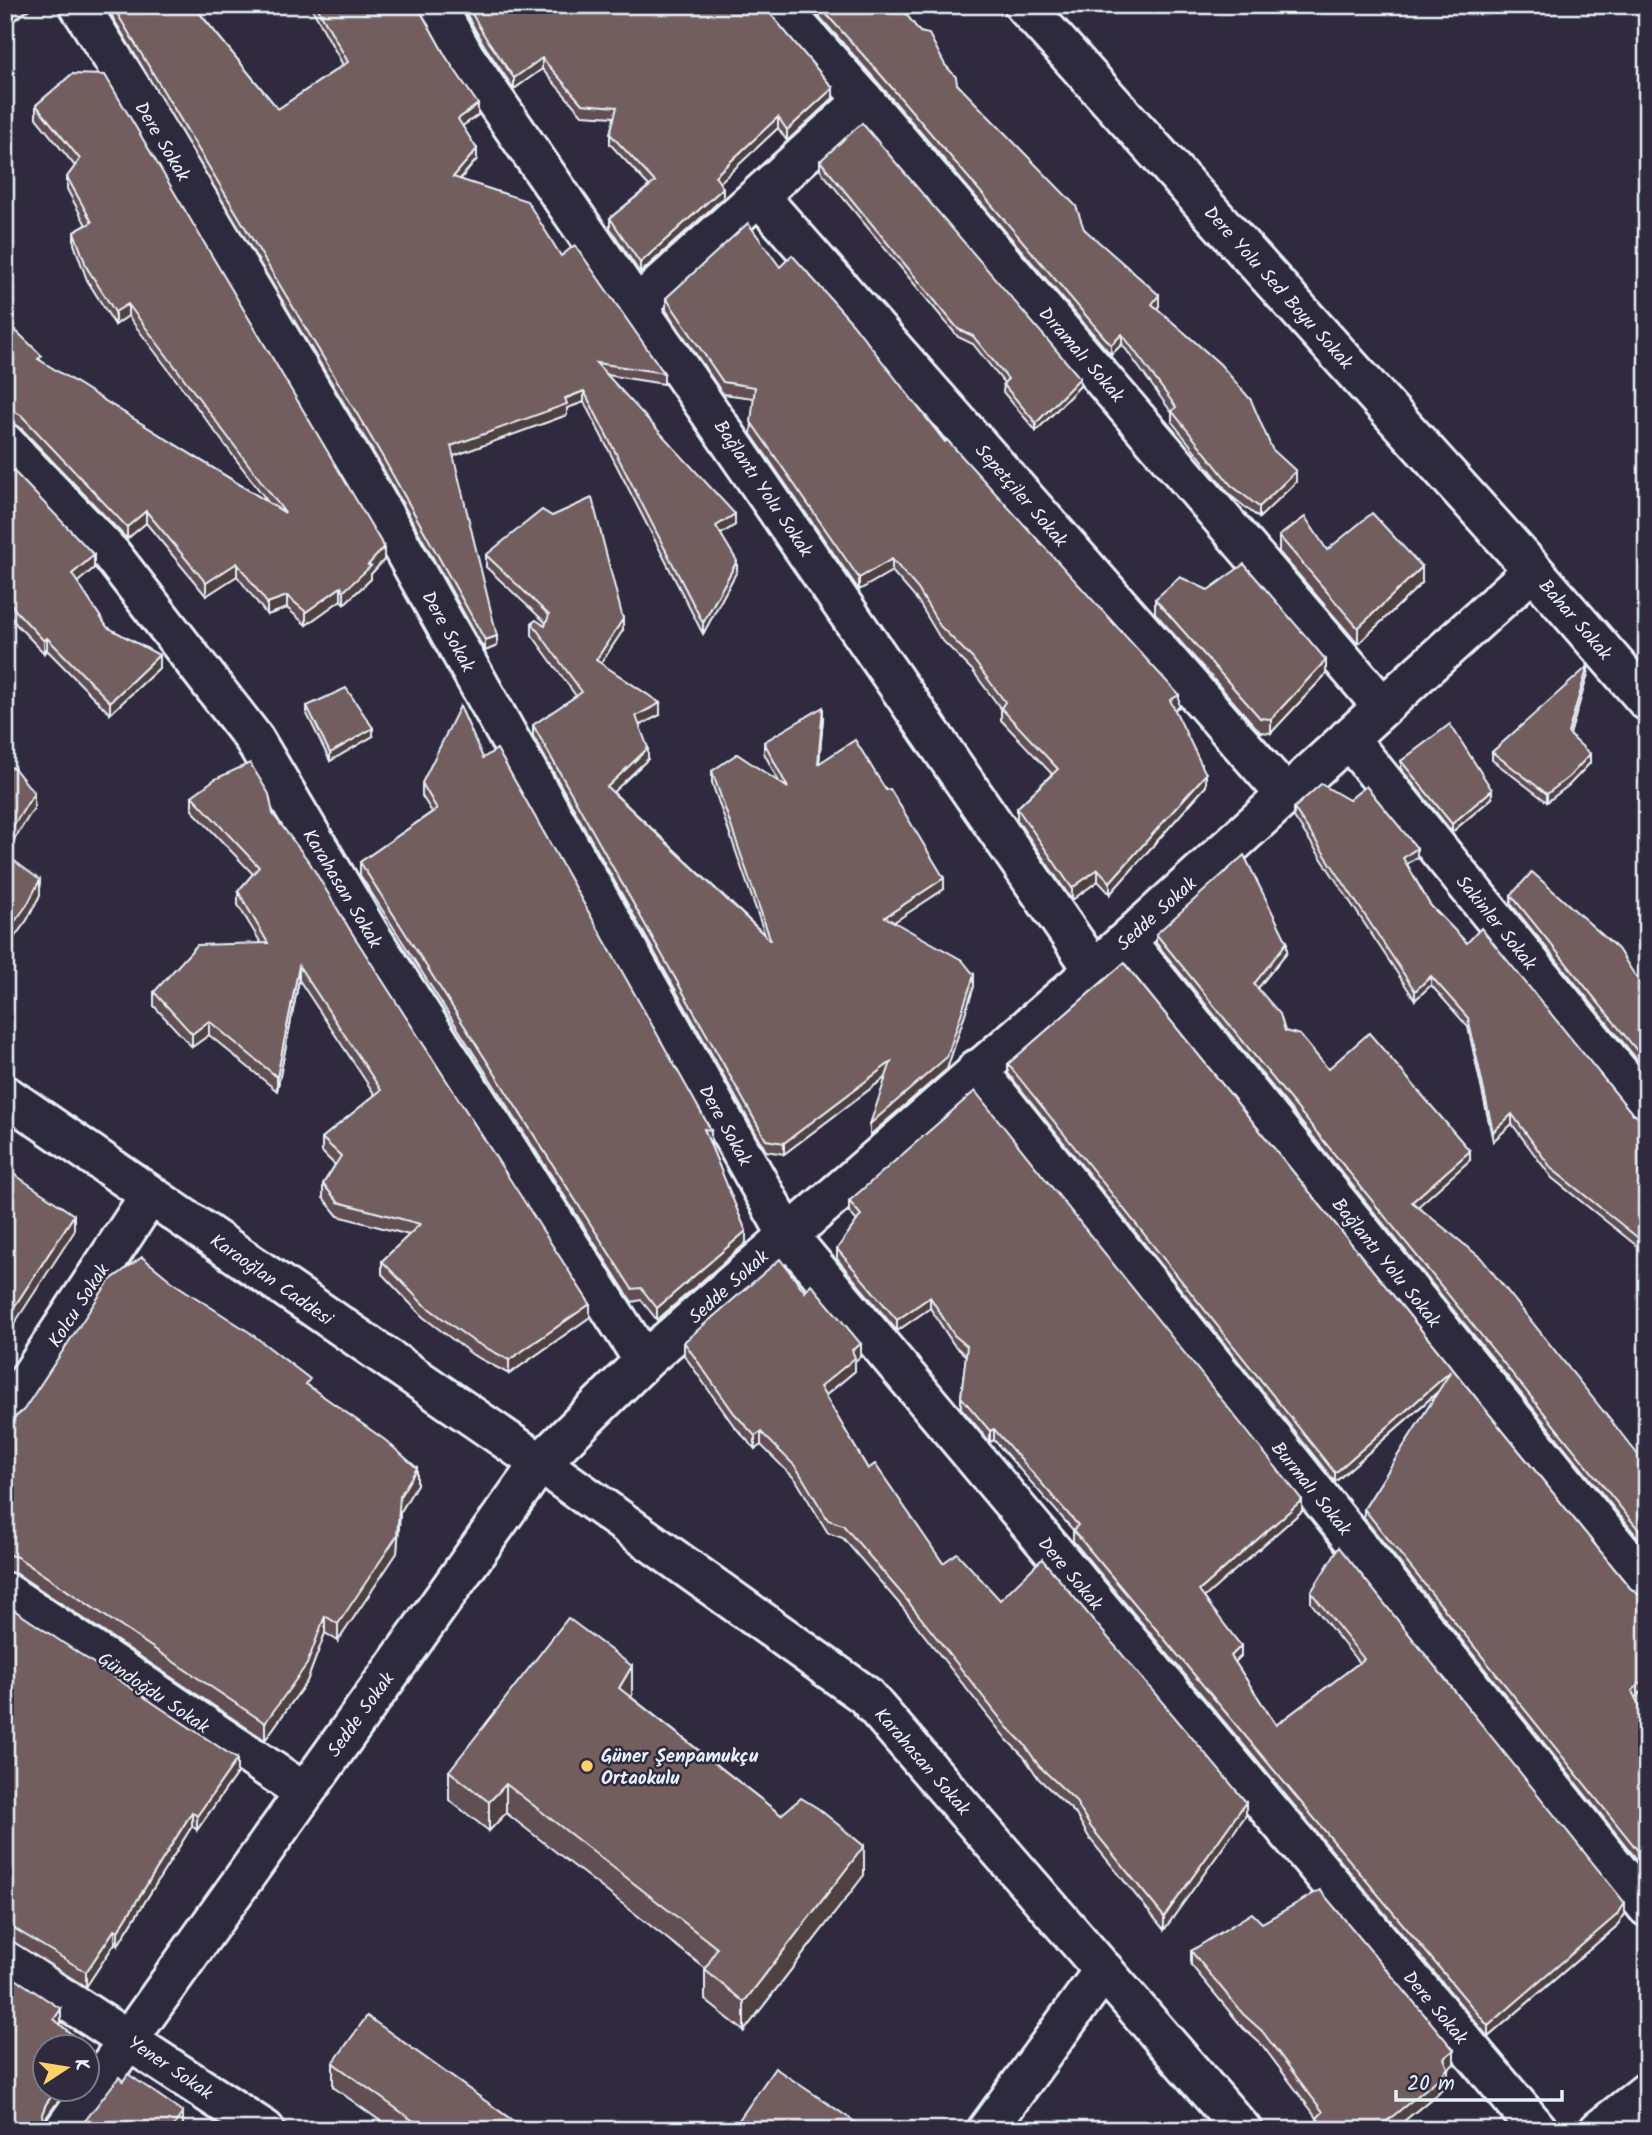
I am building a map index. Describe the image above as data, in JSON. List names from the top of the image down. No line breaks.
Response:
{"streets":{"street":["Dere Sokak","Dere Yolu Sed Boyu Sokak","Dıramalı Sokak","Bağlantı Yolu Sokak","Sepetçiler Sokak","Bahar Sokak","Karahasan Sokak","Sedde Sokak","Sakinler Sokak","Karaoğlan Caddesi","Kolcu Sokak","Burmalı Sokak","Gündoğdu Sokak","Yener Sokak"]},"crossings":[["Dere Sokak","Sedde Sokak"],["Dere Yolu Sed Boyu Sokak","Bahar Sokak"],["Dere Yolu Sed Boyu Sokak","Sedde Sokak"],["Dıramalı Sokak","Sedde Sokak"],["Bağlantı Yolu Sokak","Sedde Sokak"],["Sepetçiler Sokak","Sedde Sokak"],["Bahar Sokak","Sedde Sokak"],["Karahasan Sokak","Sedde Sokak"],["Karahasan Sokak","Karaoğlan Caddesi"],["Sedde Sokak","Sakinler Sokak"],["Sedde Sokak","Karaoğlan Caddesi"],["Sedde Sokak","Burmalı Sokak"],["Sedde Sokak","Gündoğdu Sokak"],["Sedde Sokak","Yener Sokak"],["Karaoğlan Caddesi","Kolcu Sokak"]],"places":["Güner Şenpamukçu Ortaokulu"],"scale_bar":"20 m","north":"right"}
